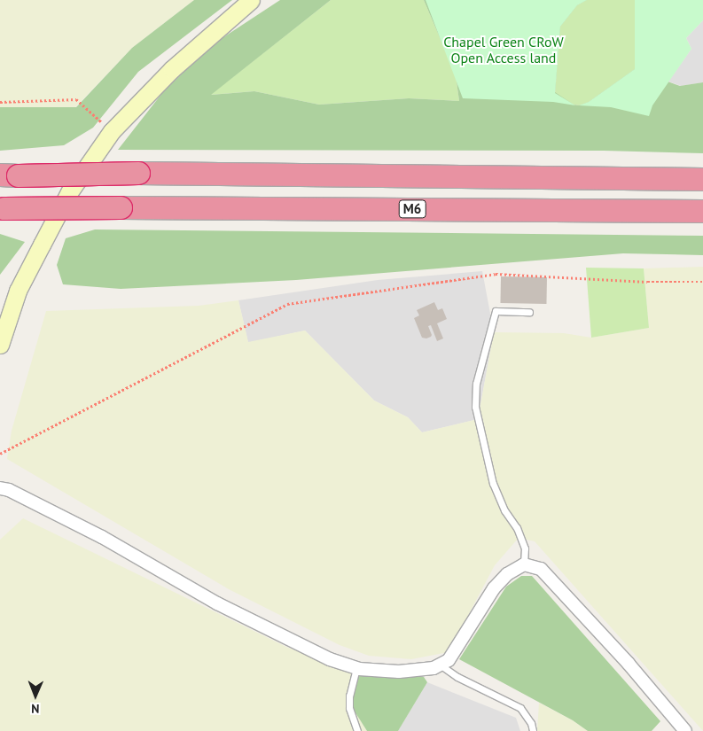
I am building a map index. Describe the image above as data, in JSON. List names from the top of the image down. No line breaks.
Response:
{"streets":{"highway":["M6"]},"parks":["Chapel Green CRoW Open Access land"],"north":"bottom"}
